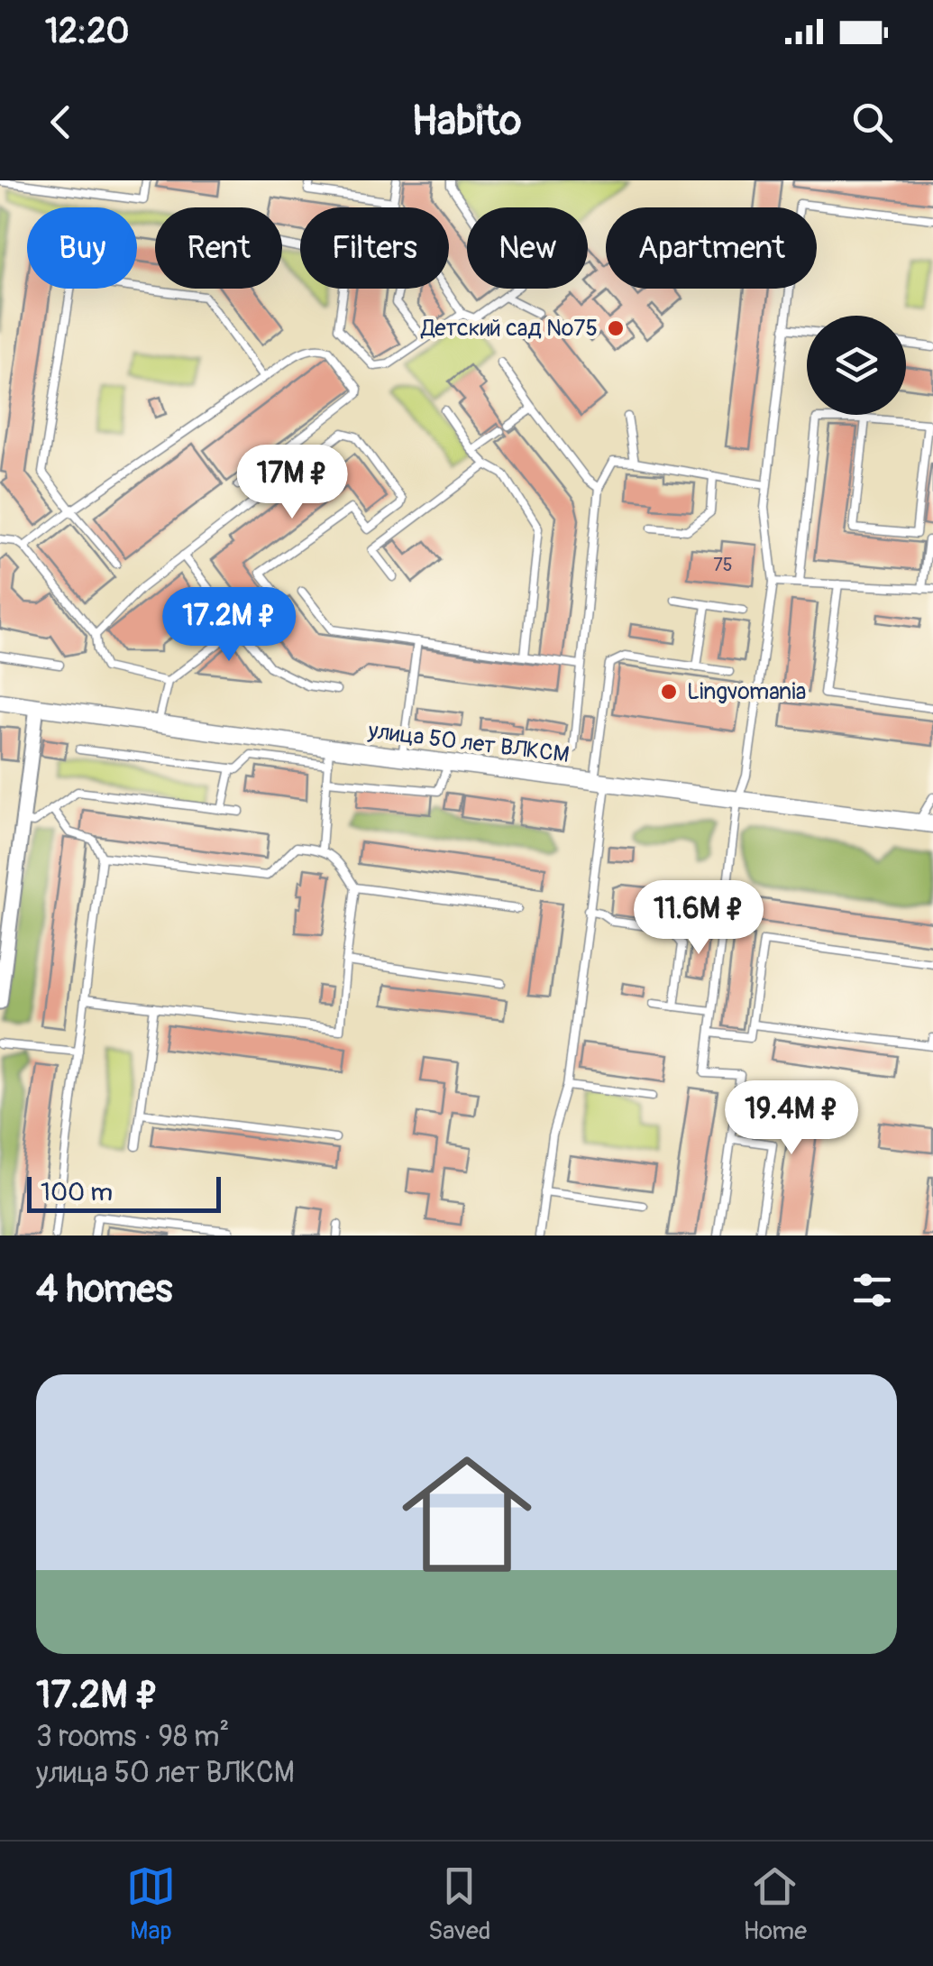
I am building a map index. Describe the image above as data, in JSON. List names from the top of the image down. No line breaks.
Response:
{"streets":{"street":["улица 50 лет ВЛКСМ"]},"places":["Детский сад №75","Lingvomania"],"house_numbers":["75"],"scale_bar":"100 m","page":{"status":"12:20","header":"Habito","chip":["Buy","Rent","Filters","New","Apartment"],"price":["17M ₽","17.2M ₽","11.6M ₽","19.4M ₽"],"scale":"100 m","heading":"4 homes","list":[{"name":"17.2M ₽","note":"3 rooms · 98 m² · улица 50 лет ВЛКСМ"}],"tabs":["Map","Saved","Home"]}}
